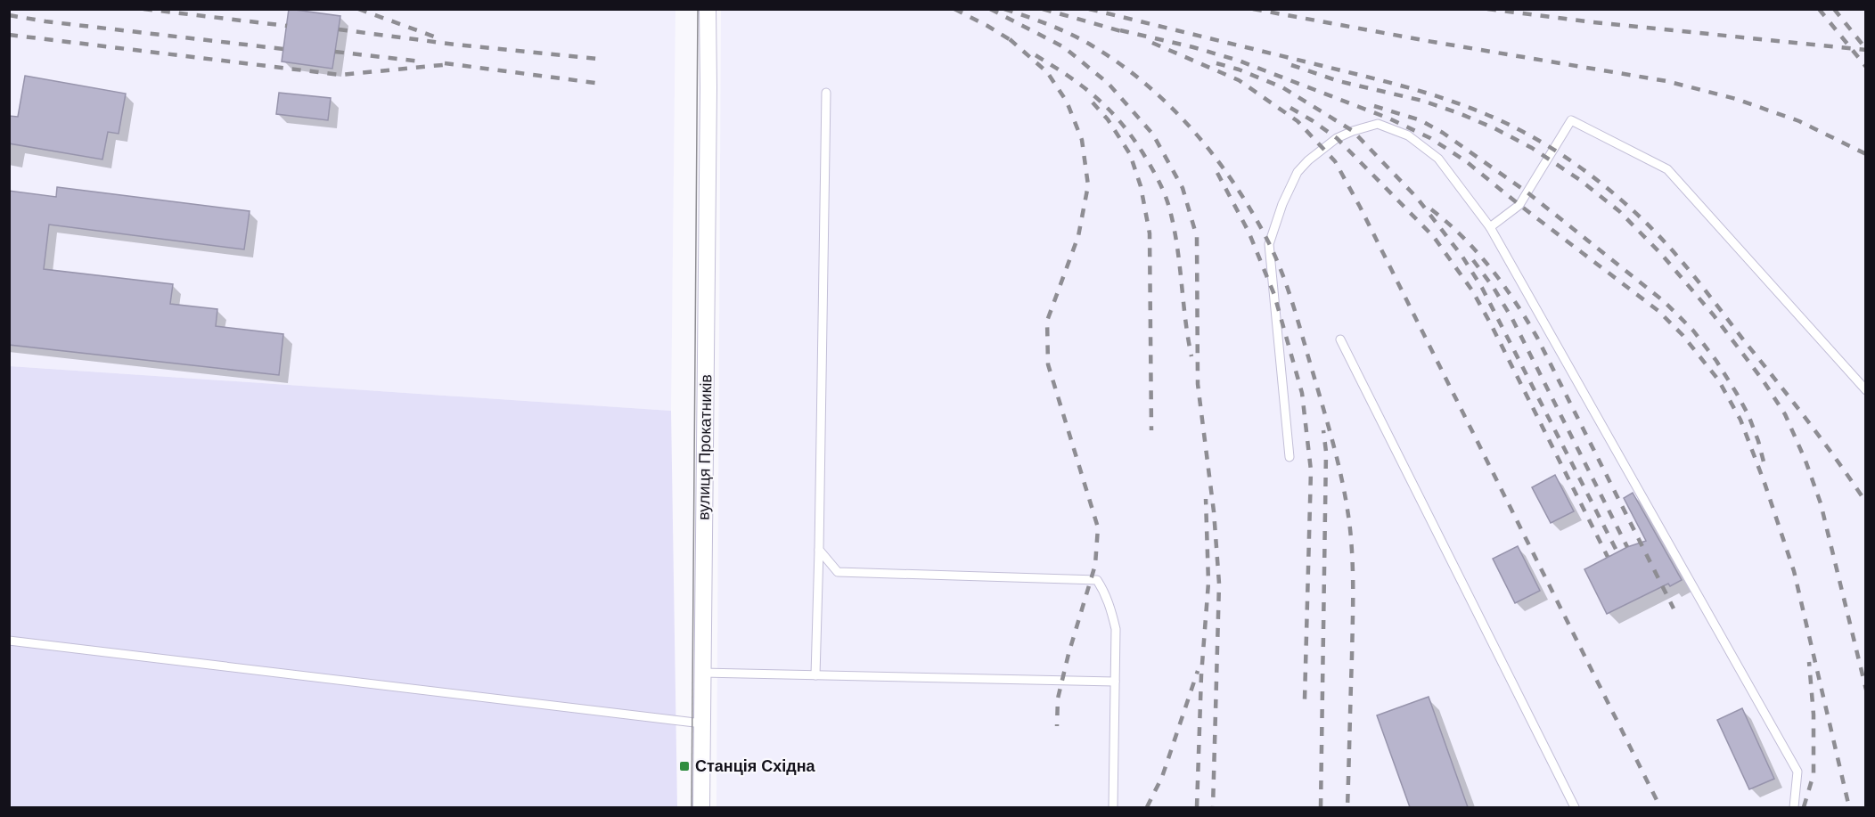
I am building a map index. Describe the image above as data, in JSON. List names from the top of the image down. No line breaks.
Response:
{"streets":{"street":["вулиця Прокатників"]},"places":{"transit":["Станція Східна"]}}
